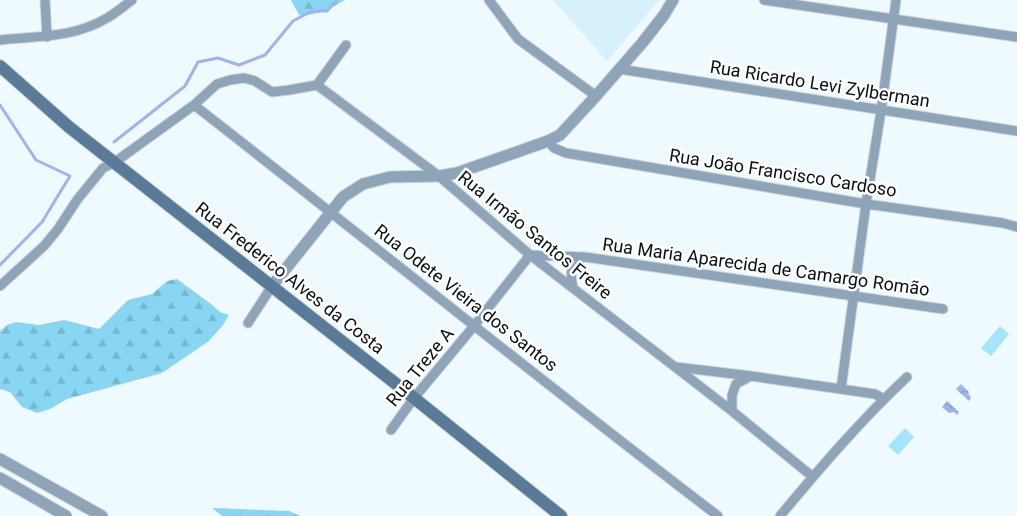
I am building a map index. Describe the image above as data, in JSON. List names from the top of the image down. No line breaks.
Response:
{"streets":{"main road":["Rua Frederico Alves da Costa"],"street":["Rua Ricardo Levi Zylberman","Rua João Francisco Cardoso","Rua Irmão Santos Freire","Rua Maria Aparecida de Camargo Romão","Rua Odete Vieira dos Santos","Rua Treze A"]},"crossings":[["Rua Irmão Santos Freire","Rua Maria Aparecida de Camargo Romão"],["Rua Irmão Santos Freire","Rua Treze A"],["Rua Maria Aparecida de Camargo Romão","Rua Treze A"],["Rua Frederico Alves da Costa","Rua Treze A"],["Rua Odete Vieira dos Santos","Rua Treze A"]]}
